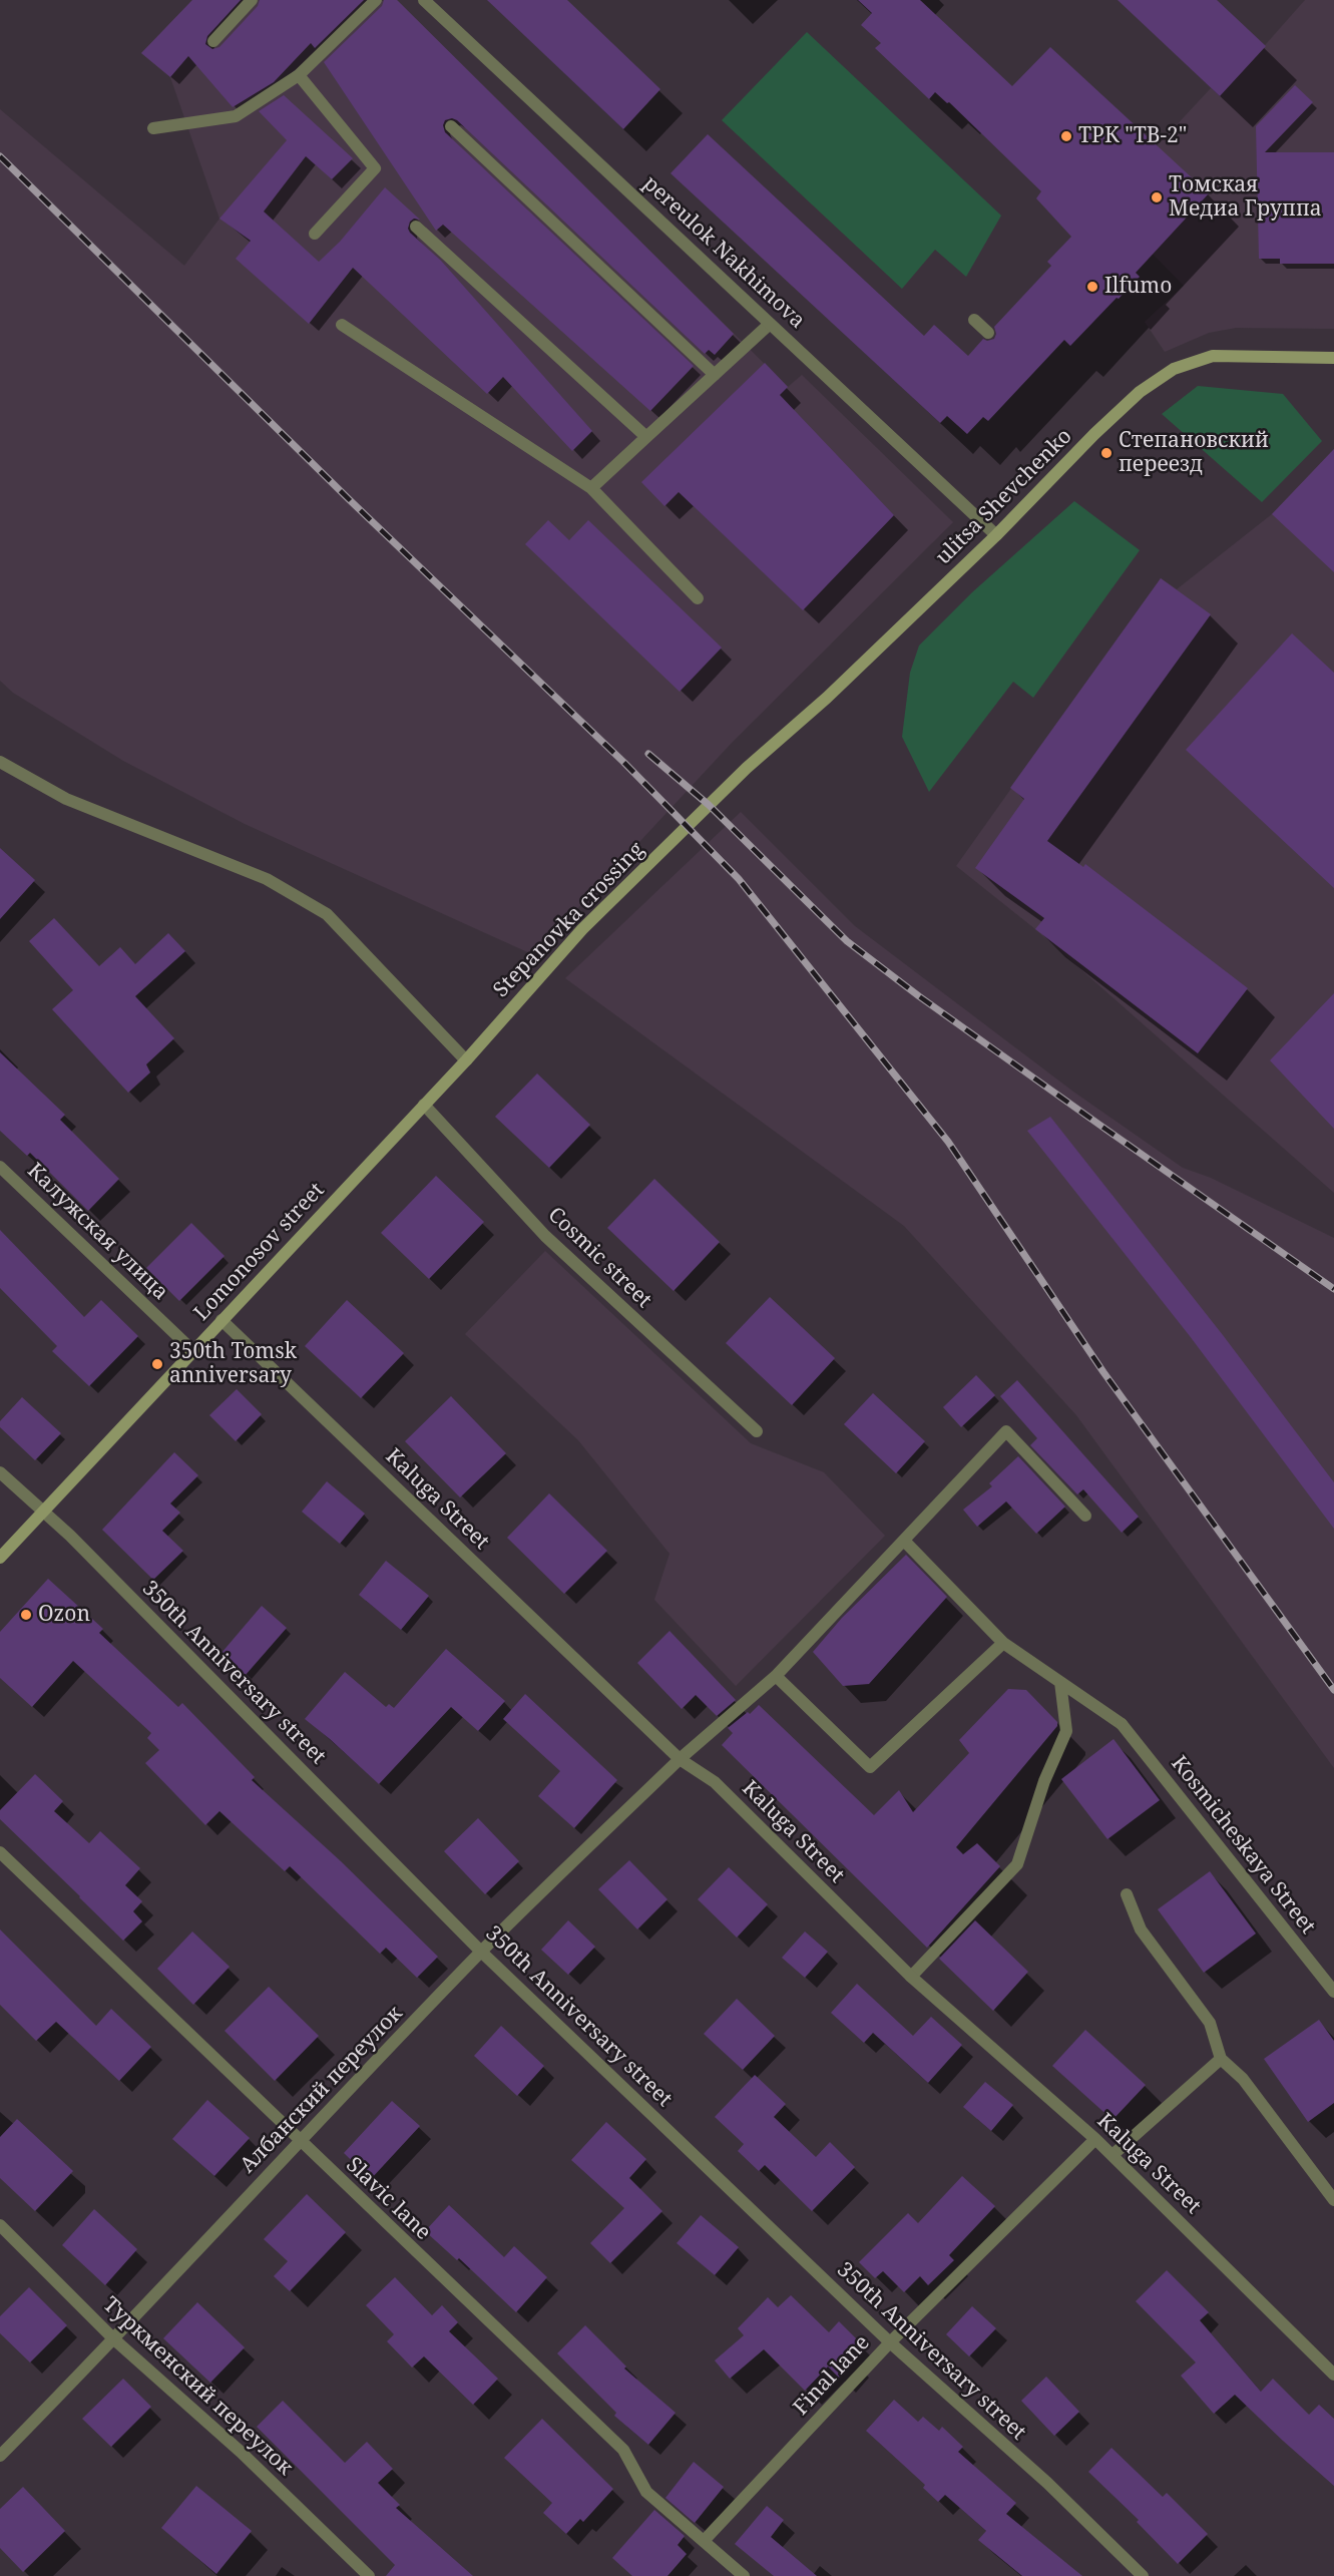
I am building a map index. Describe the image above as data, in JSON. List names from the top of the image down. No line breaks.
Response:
{"streets":{"street":["pereulok Nakhimova","ulitsa Shevchenko","Stepanovka crossing","Калужская улица","Lomonosov street","Cosmic street","Kaluga Street","350th Anniversary street","Kosmicheskaya Street","Албанский переулок","Slavic lane","Final lane","Туркменский переулок"]},"crossings":[["pereulok Nakhimova","ulitsa Shevchenko"],["ulitsa Shevchenko","Stepanovka crossing"],["Stepanovka crossing","Lomonosov street"],["Stepanovka crossing","Cosmic street"],["Калужская улица","Lomonosov street"],["Lomonosov street","Cosmic street"],["Lomonosov street","Kaluga Street"],["Lomonosov street","350th Anniversary street"],["Kaluga Street","Албанский переулок"],["Kaluga Street","Final lane"],["350th Anniversary street","Албанский переулок"],["350th Anniversary street","Final lane"],["Kosmicheskaya Street","Албанский переулок"],["Албанский переулок","Slavic lane"],["Албанский переулок","Туркменский переулок"],["Slavic lane","Final lane"]],"places":["ТРК \"ТВ-2\"","Томская Медиа Группа","Ilfumo","Степановский переезд","350th Tomsk anniversary","Ozon"]}
